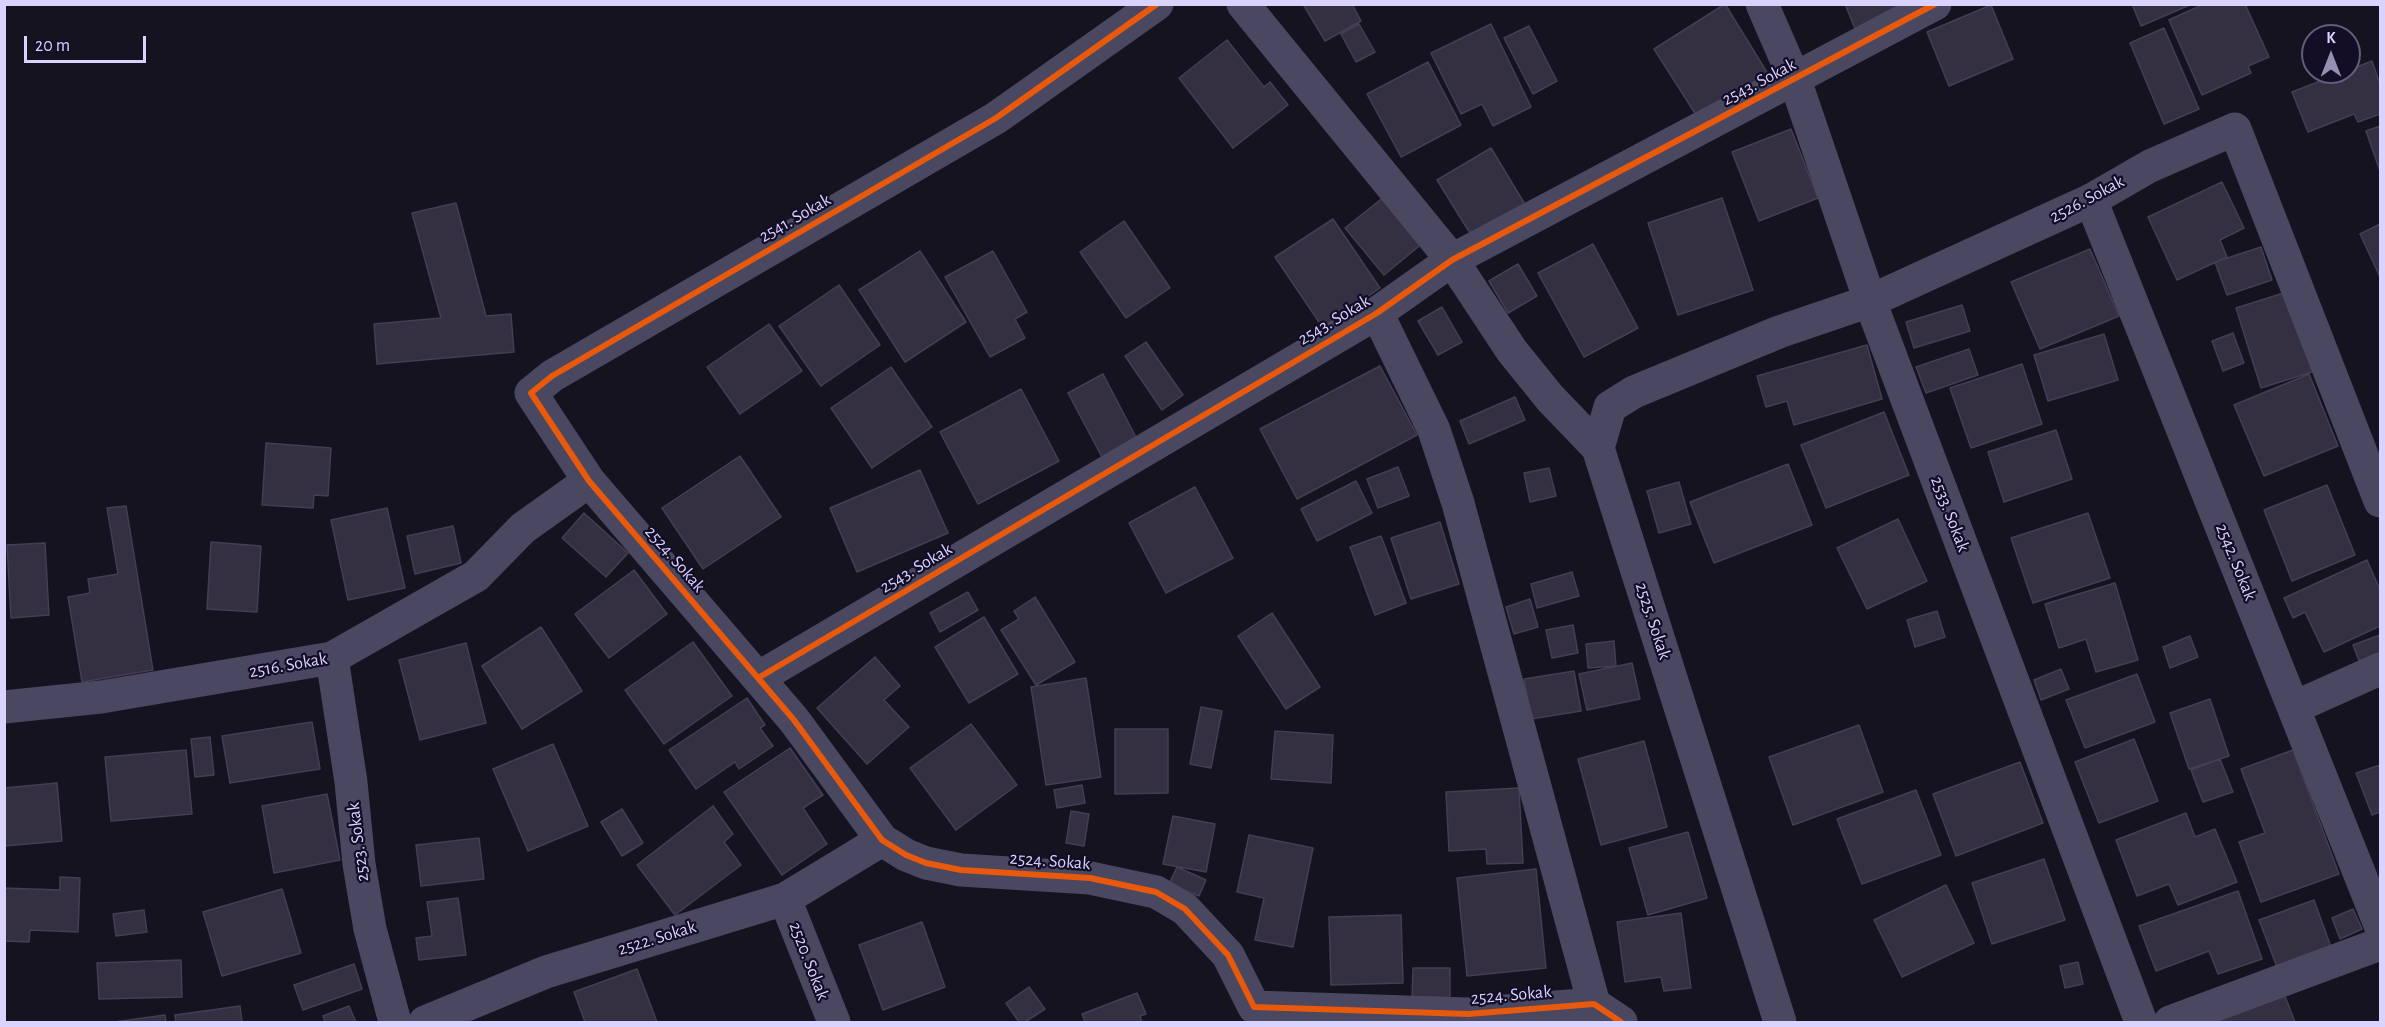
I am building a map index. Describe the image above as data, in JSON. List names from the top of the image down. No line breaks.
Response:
{"streets":{"street":["2543. Sokak","2526. Sokak","2541. Sokak","2533. Sokak","2524. Sokak","2542. Sokak","2525. Sokak","2516. Sokak","2523. Sokak","2522. Sokak","2520. Sokak"]},"crossings":[["2543. Sokak","2533. Sokak"],["2543. Sokak","2524. Sokak"],["2543. Sokak","2525. Sokak"],["2526. Sokak","2533. Sokak"],["2526. Sokak","2542. Sokak"],["2526. Sokak","2525. Sokak"],["2541. Sokak","2524. Sokak"],["2541. Sokak","2516. Sokak"],["2524. Sokak","2516. Sokak"],["2524. Sokak","2522. Sokak"],["2516. Sokak","2523. Sokak"],["2522. Sokak","2520. Sokak"]],"scale_bar":"20 m","north":"top"}
